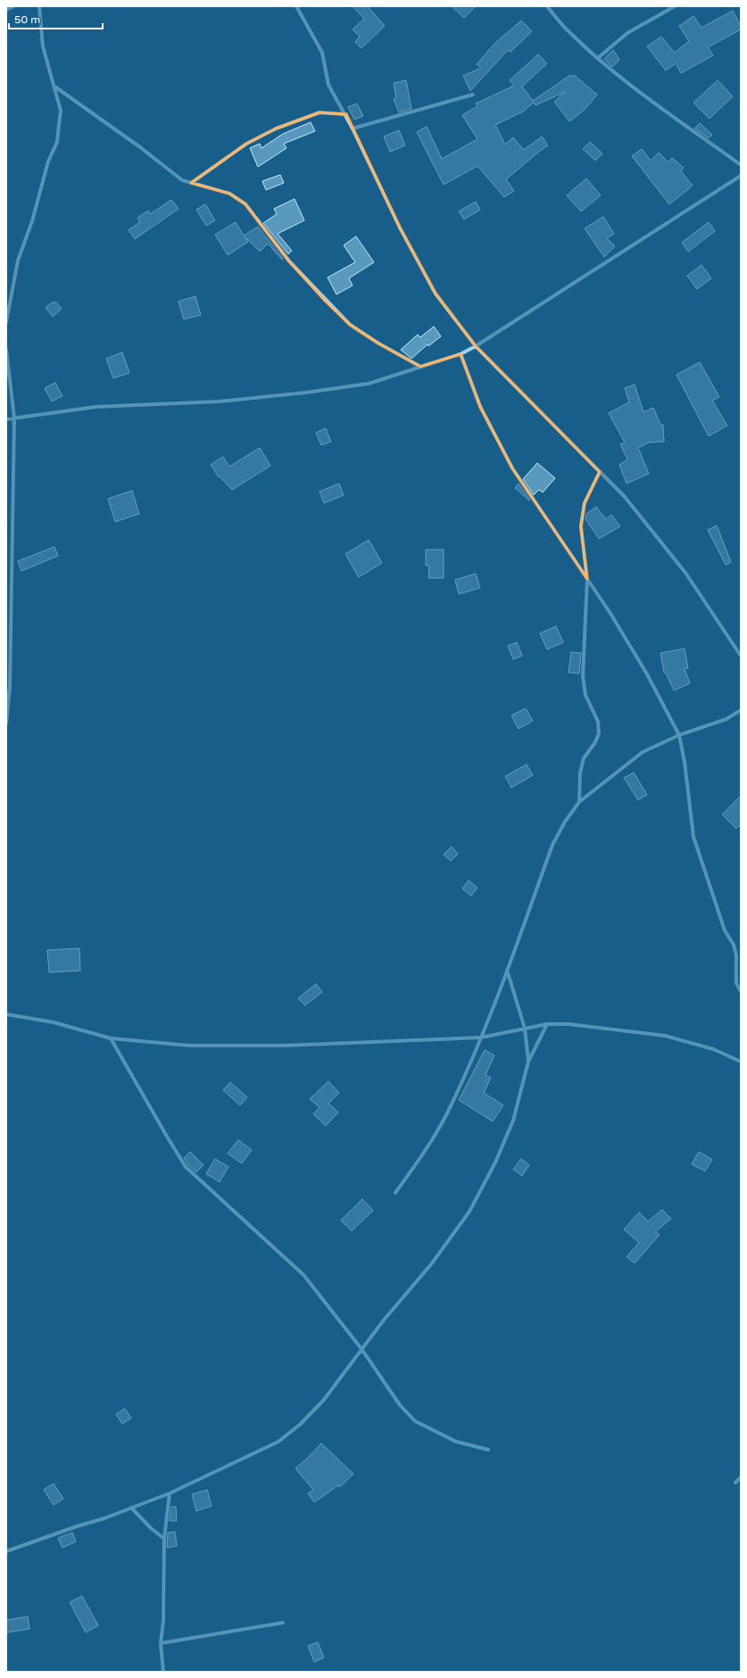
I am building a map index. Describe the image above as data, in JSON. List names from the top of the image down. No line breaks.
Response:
{"scale_bar":"50 m"}
